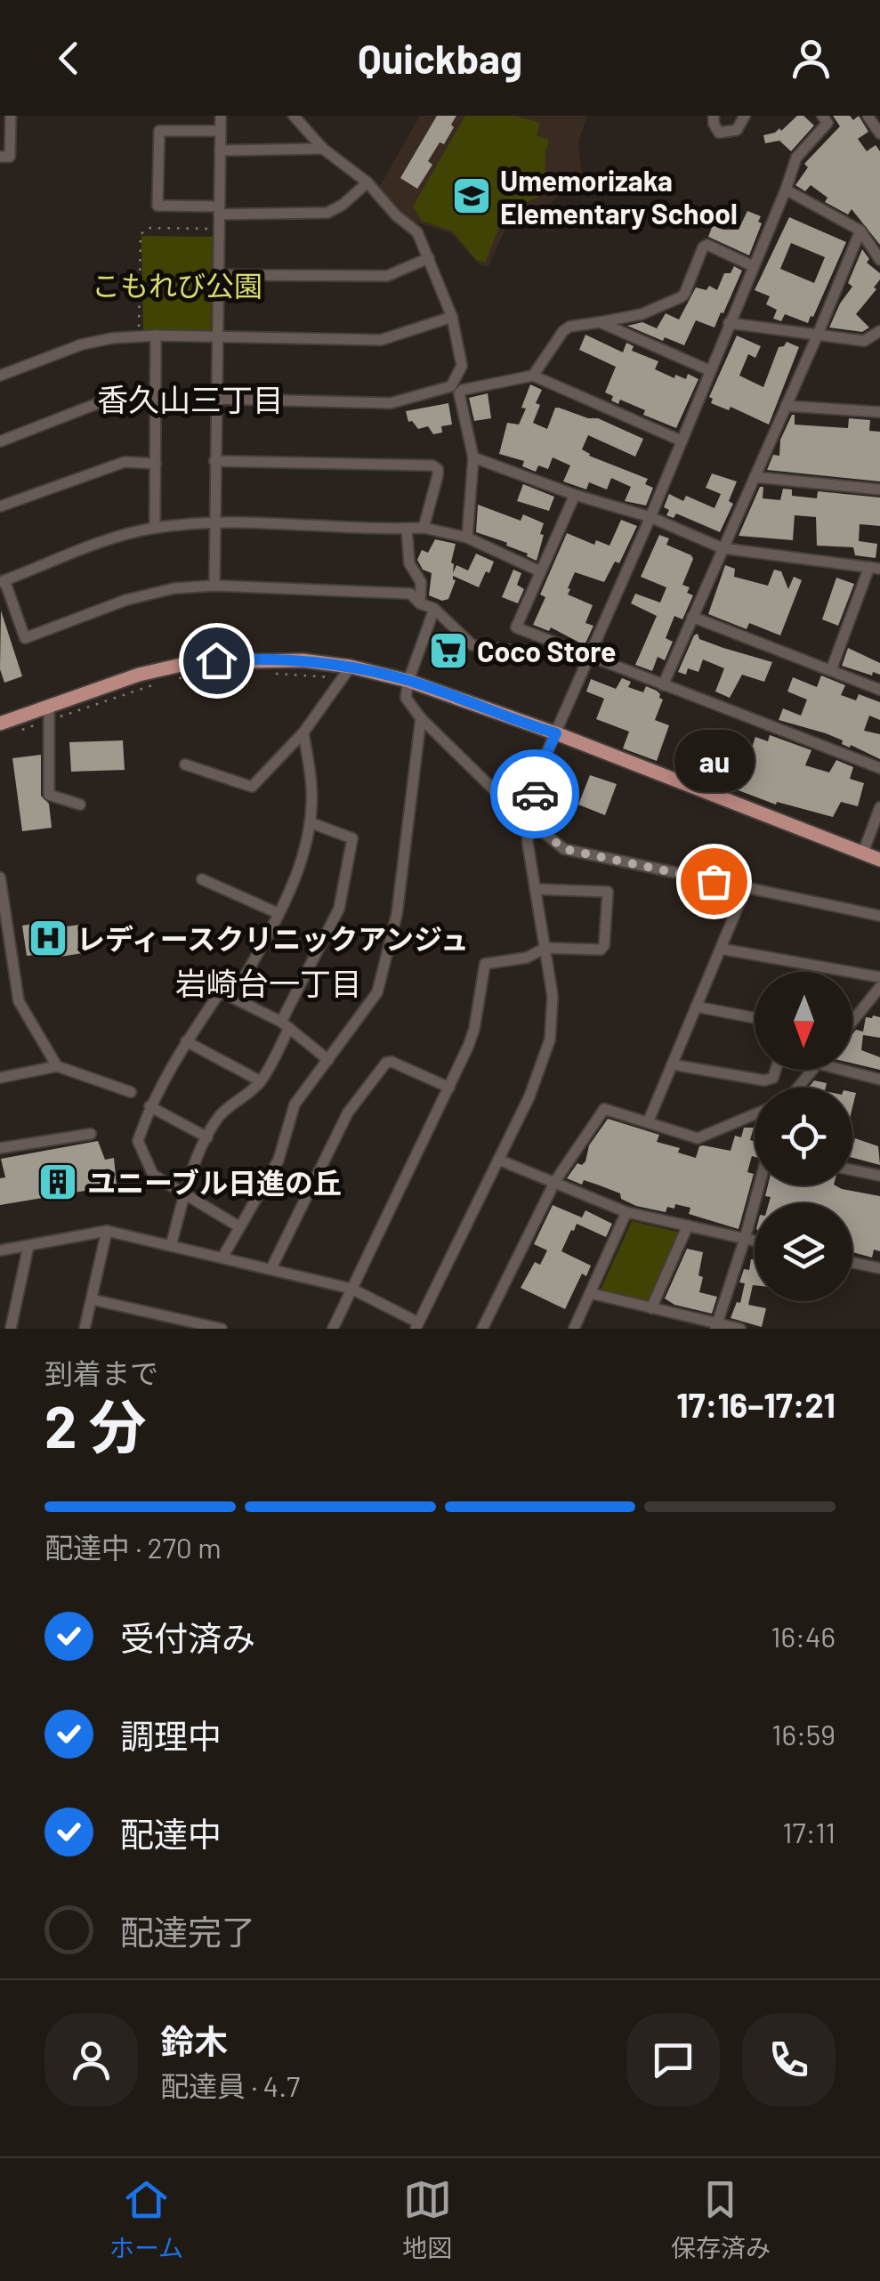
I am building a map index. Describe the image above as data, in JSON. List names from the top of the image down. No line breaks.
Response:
{"districts":["香久山三丁目","岩崎台一丁目"],"parks":["こもれび公園"],"places":{"school or university":["Umemorizaka Elementary School"],"supermarket":["Coco Store"],"other":["au"],"hospital":["レディースクリニックアンジュ"],"building":["ユニーブル日進の丘"]},"north":"bottom","page":{"header":"Quickbag","bubble":"au","heading":["2 分","到着まで","17:16–17:21"],"panel":["鈴木","配達員 · 4.7"],"bar":"配達中 · 270 m","list":[["受付済み","16:46"],["調理中","16:59"],["配達中","17:11"],"配達完了"],"tabs":["ホーム","地図","保存済み"]}}
